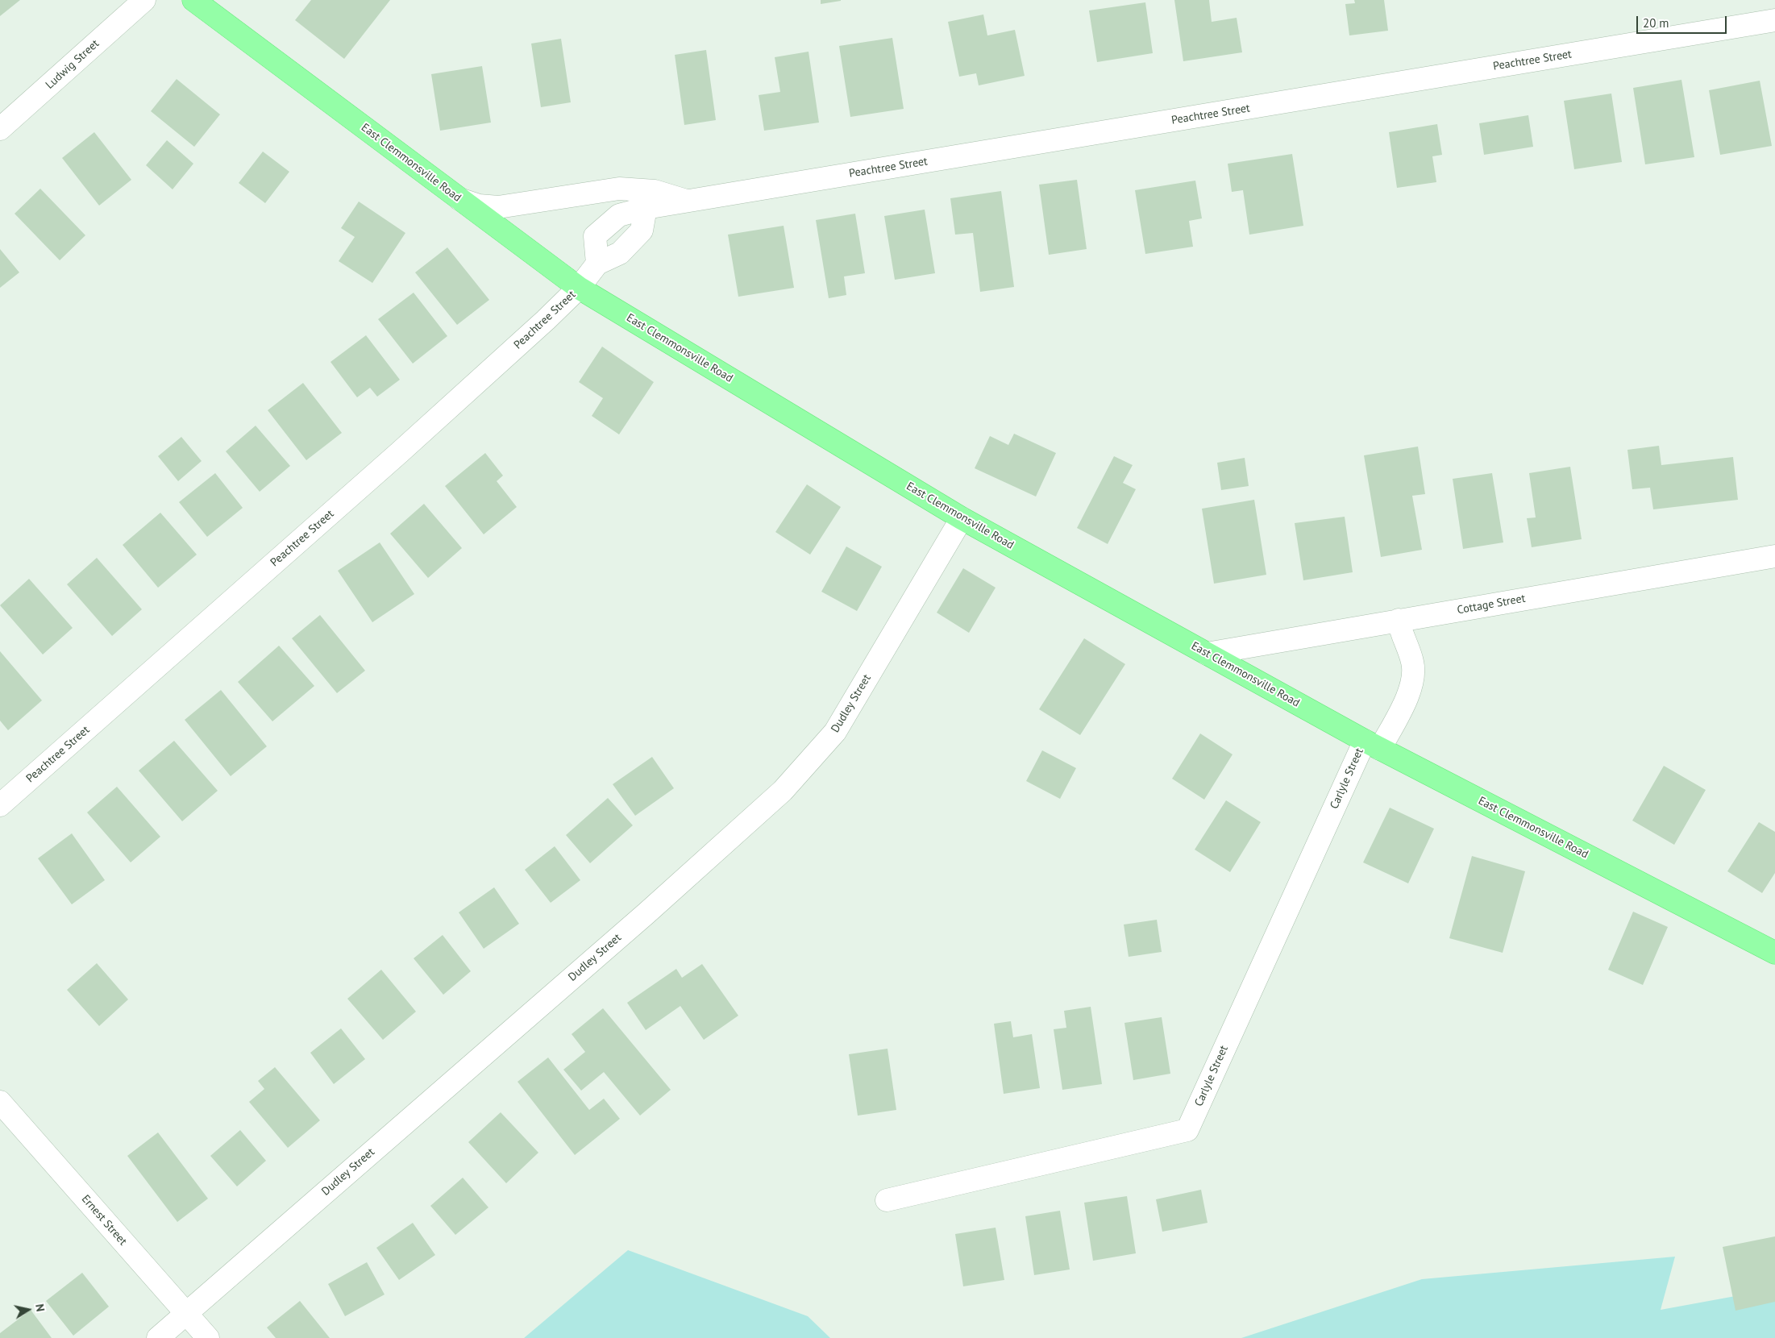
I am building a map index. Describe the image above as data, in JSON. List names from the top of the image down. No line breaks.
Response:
{"streets":{"main road":["East Clemmonsville Road"],"street":["Peachtree Street","Ludwig Street","Cottage Street","Dudley Street","Carlyle Street","Ernest Street"]},"crossings":[["Peachtree Street","East Clemmonsville Road"],["East Clemmonsville Road","Cottage Street"],["East Clemmonsville Road","Dudley Street"],["East Clemmonsville Road","Carlyle Street"],["Dudley Street","Ernest Street"]],"scale_bar":"20 m","north":"right"}
